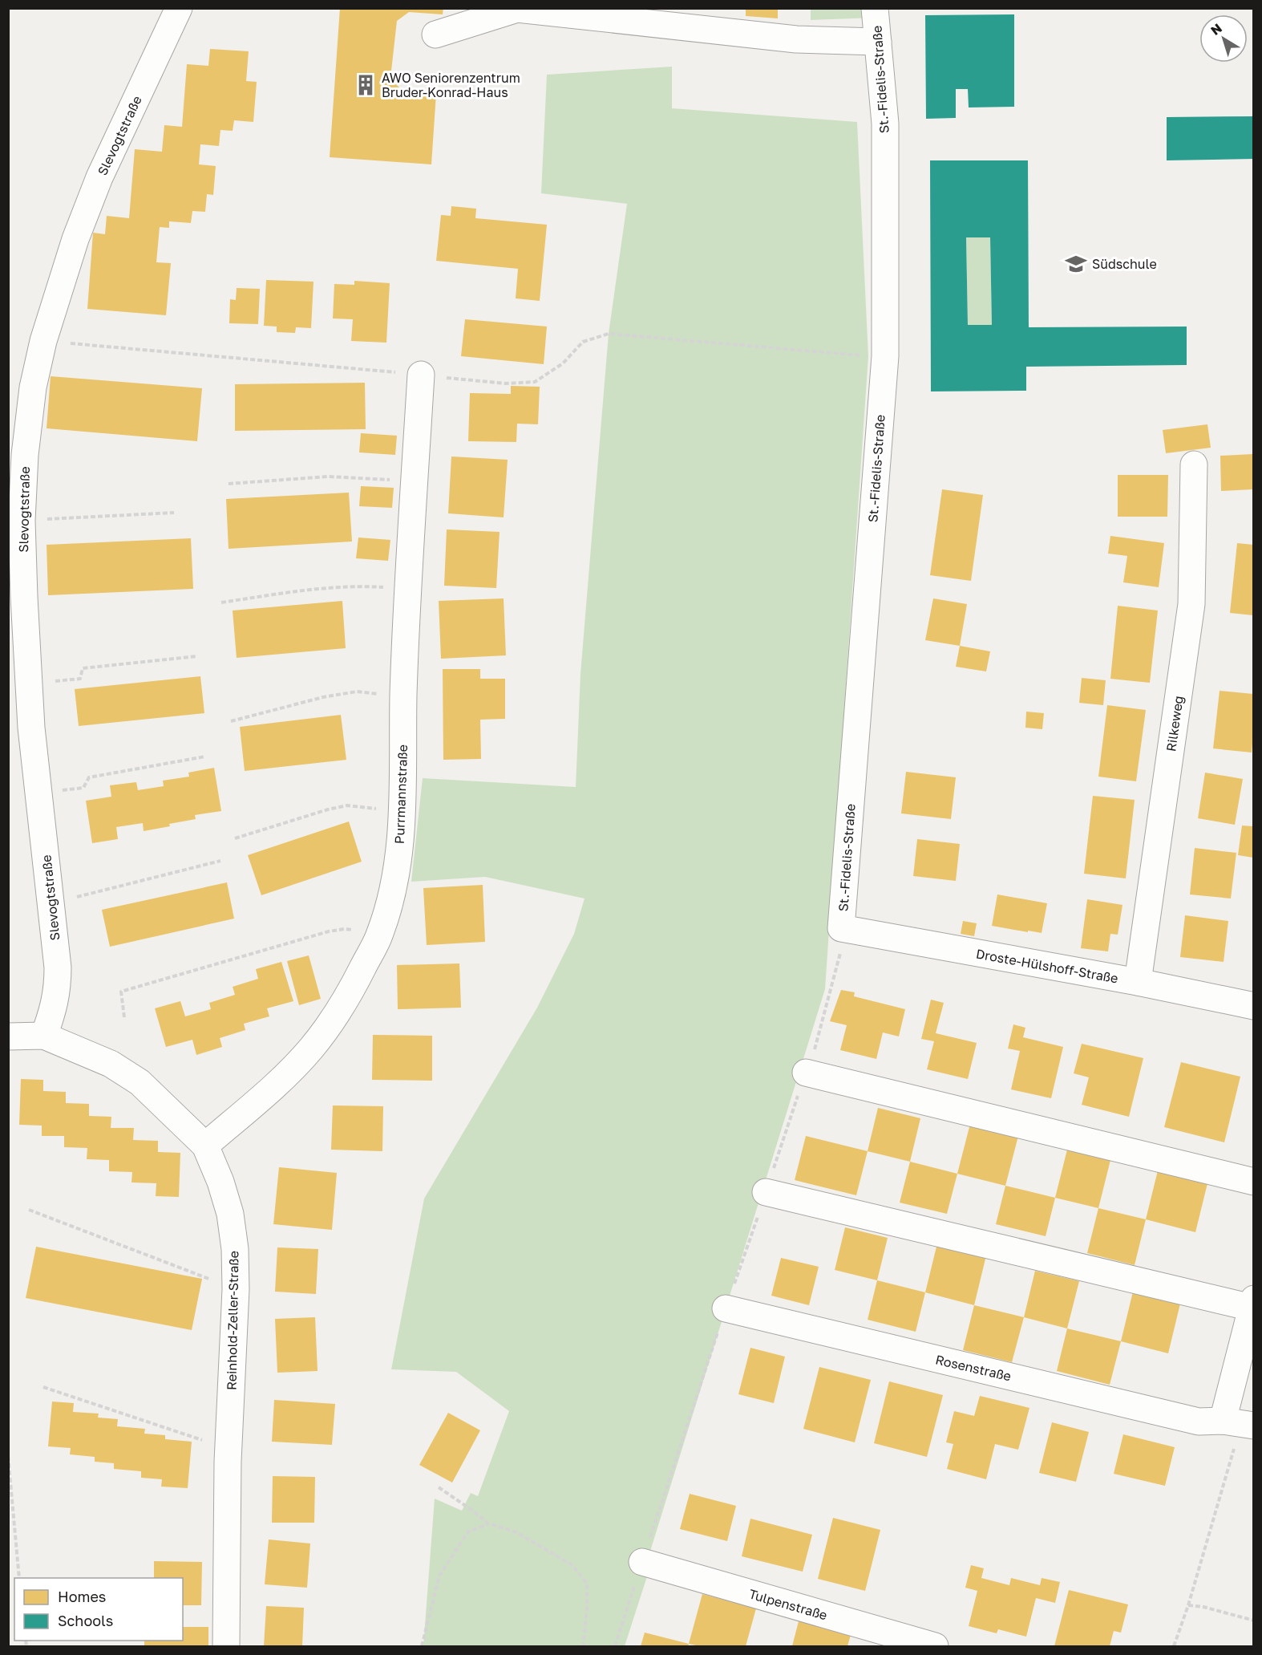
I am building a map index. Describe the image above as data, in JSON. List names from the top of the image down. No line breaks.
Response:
{"streets":{"street":["St.-Fidelis-Straße","Slevogtstraße","Rilkeweg","Purrmannstraße","Droste-Hülshoff-Straße","Reinhold-Zeller-Straße","Rosenstraße","Tulpenstraße"]},"crossings":[["St.-Fidelis-Straße","Droste-Hülshoff-Straße"],["Slevogtstraße","Reinhold-Zeller-Straße"],["Rilkeweg","Droste-Hülshoff-Straße"],["Purrmannstraße","Reinhold-Zeller-Straße"]],"places":{"building":["AWO Seniorenzentrum Bruder-Konrad-Haus"],"school or university":["Südschule"]},"legend":["Homes","Schools"],"north":"top left"}
